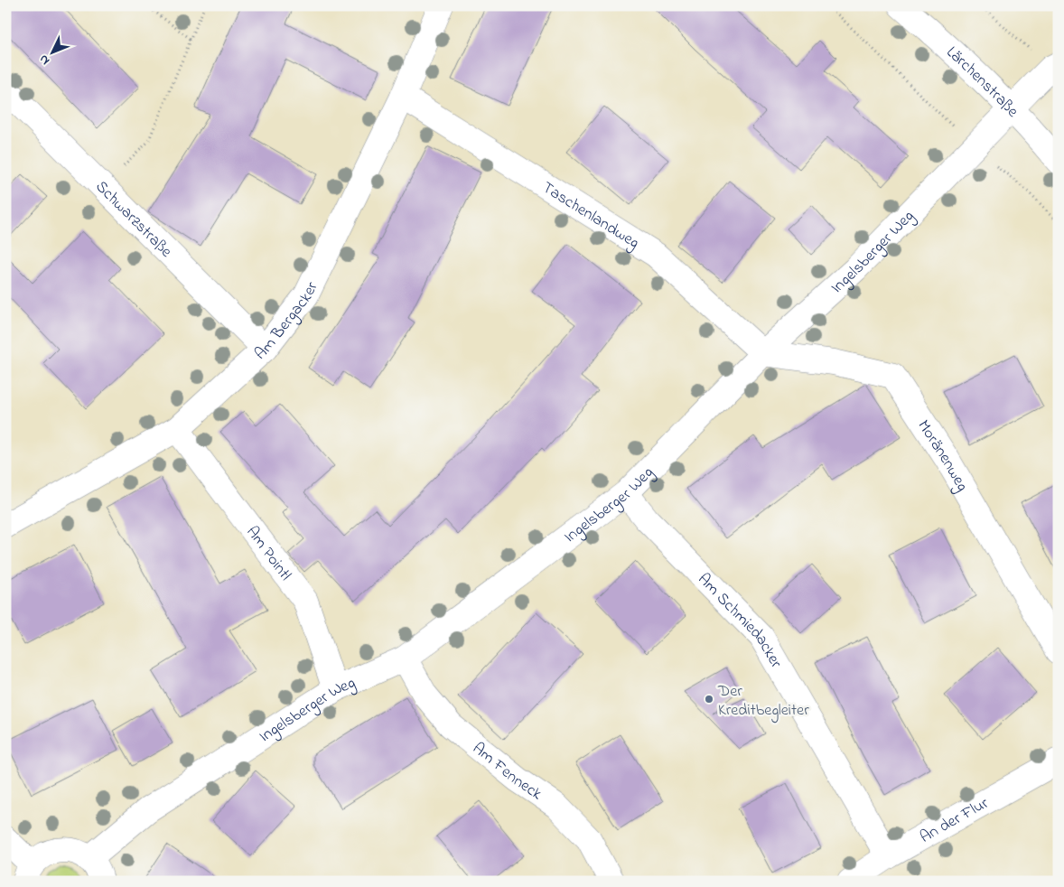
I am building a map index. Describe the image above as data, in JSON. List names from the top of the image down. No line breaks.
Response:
{"streets":{"street":["Lärchenstraße","Taschenlandweg","Schwarzstraße","Ingelsberger Weg","Am Bergacker","Moränenweg","Am Pointl","Am Schmiedacker","Am Fenneck","An der Flur"]},"crossings":[["Lärchenstraße","Ingelsberger Weg"],["Taschenlandweg","Ingelsberger Weg"],["Taschenlandweg","Am Bergacker"],["Taschenlandweg","Moränenweg"],["Schwarzstraße","Am Bergacker"],["Ingelsberger Weg","Moränenweg"],["Ingelsberger Weg","Am Pointl"],["Ingelsberger Weg","Am Schmiedacker"],["Ingelsberger Weg","Am Fenneck"],["Am Bergacker","Am Pointl"],["Am Schmiedacker","An der Flur"]],"places":["Der Kreditbegleiter"],"north":"bottom left"}
